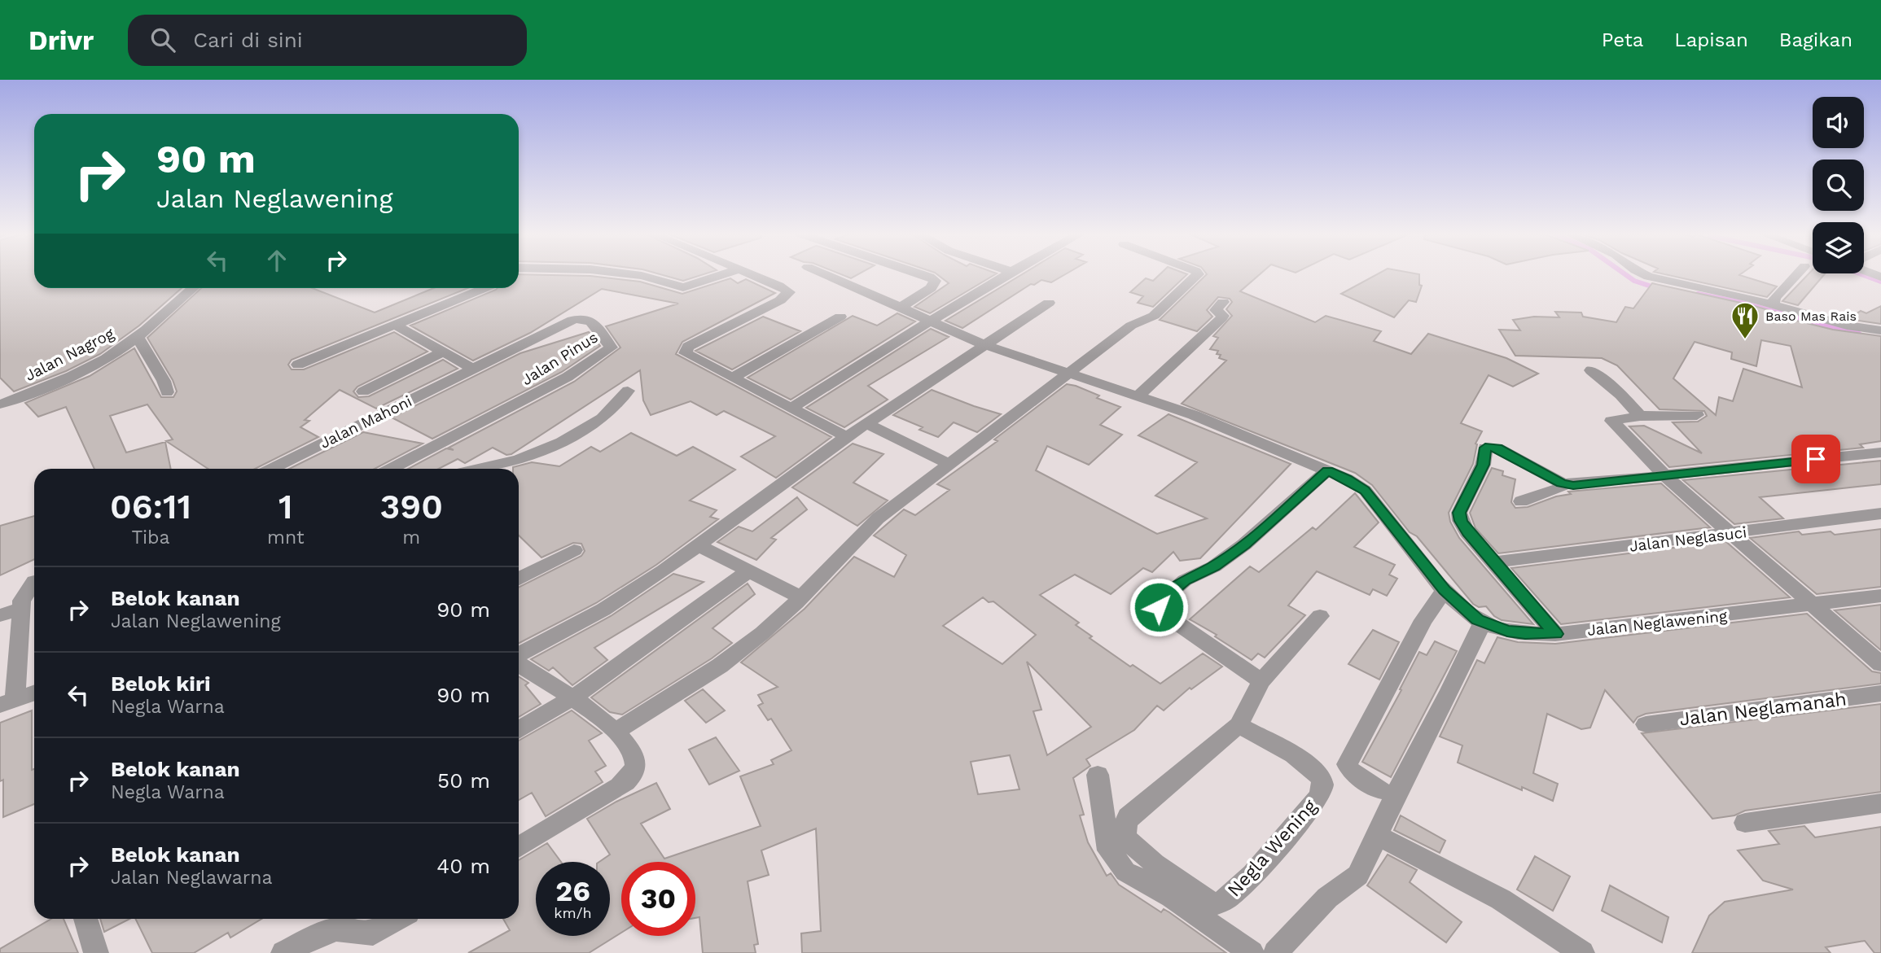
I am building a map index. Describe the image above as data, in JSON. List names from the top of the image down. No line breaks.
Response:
{"streets":{"street":["Jalan Nagrog","Jalan Pinus","Jalan Mahoni","Jalan Neglasuci","Jalan Neglawening","Jalan Neglamanah","Negla Wening"]},"crossings":[["Jalan Pinus","Jalan Mahoni"]],"places":{"restaurant":["Baso Mas Rais"]},"page":{"header":"Drivr","search":"Cari di sini","nav":["Peta","Lapisan","Bagikan"],"turn":["90 m","Jalan Neglawening"],"eta":["06:11","Tiba","1","mnt","390","m"],"list":[{"name":"Belok kanan","note":"Jalan Neglawening","value":"90 m"},{"name":"Belok kiri","note":"Negla Warna","value":"90 m"},{"name":"Belok kanan","note":"Negla Warna","value":"50 m"},{"name":"Belok kanan","note":"Jalan Neglawarna","value":"40 m"}],"speed":"26 km/h","limit":"30"}}
